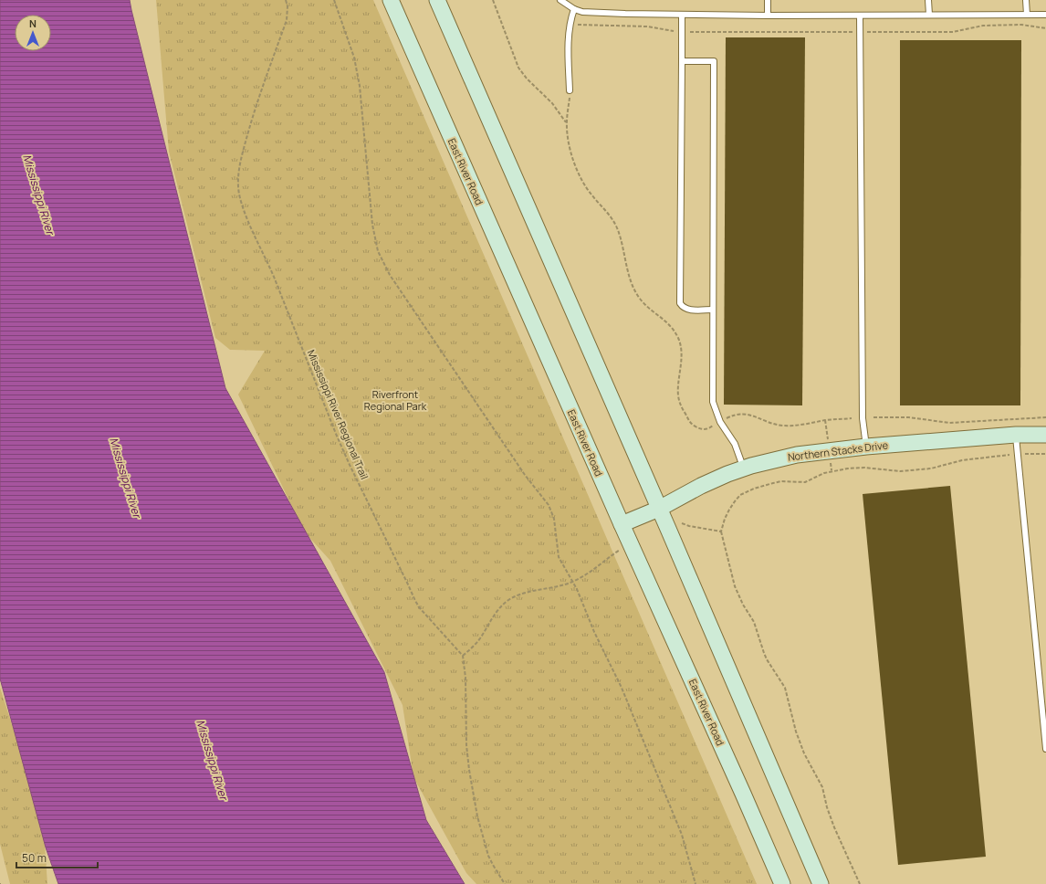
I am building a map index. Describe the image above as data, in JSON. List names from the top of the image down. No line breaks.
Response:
{"streets":{"street":["East River Road","Northern Stacks Drive"],"path":["Mississippi River Regional Trail"]},"crossings":[["East River Road","Northern Stacks Drive"]],"water":["Mississippi River"],"parks":["Riverfront Regional Park"],"scale_bar":"50 m","north":"top"}
